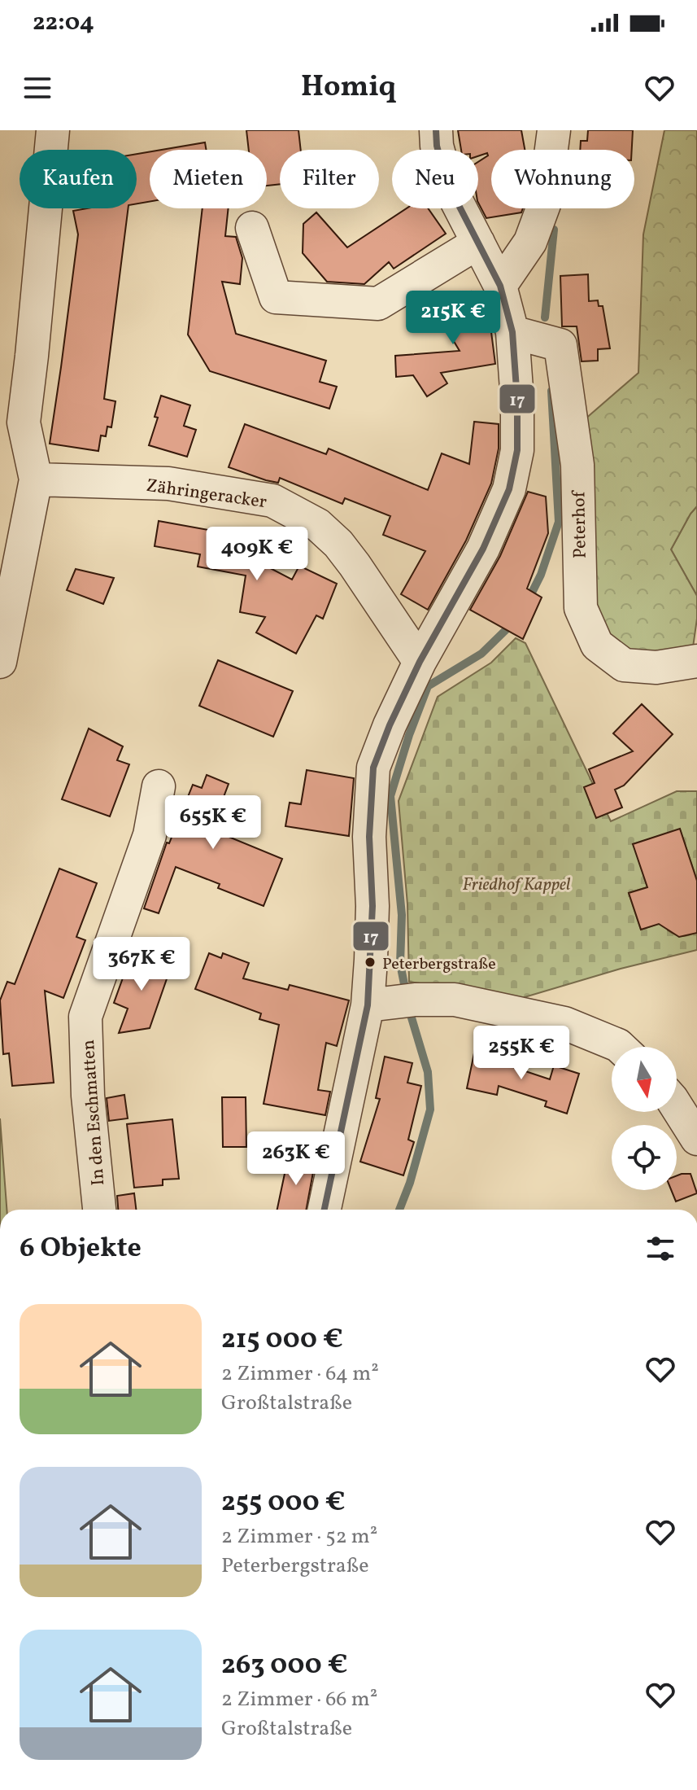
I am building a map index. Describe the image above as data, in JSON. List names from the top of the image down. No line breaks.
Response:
{"streets":{"street":["Zähringeracker","Peterhof","In den Eschmatten"]},"parks":["Friedhof Kappel"],"places":["Peterbergstraße"],"lines":["transit line 17"],"north":"bottom","page":{"status":"22:04","header":"Homiq","chip":["Kaufen","Mieten","Filter","Neu","Wohnung"],"price":["215K €","409K €","655K €","367K €","255K €","263K €"],"heading":"6 Objekte","list":[{"name":"215 000 €","note":"2 Zimmer · 64 m² · Großtalstraße"},{"name":"255 000 €","note":"2 Zimmer · 52 m² · Peterbergstraße"},{"name":"263 000 €","note":"2 Zimmer · 66 m² · Großtalstraße"}]}}
